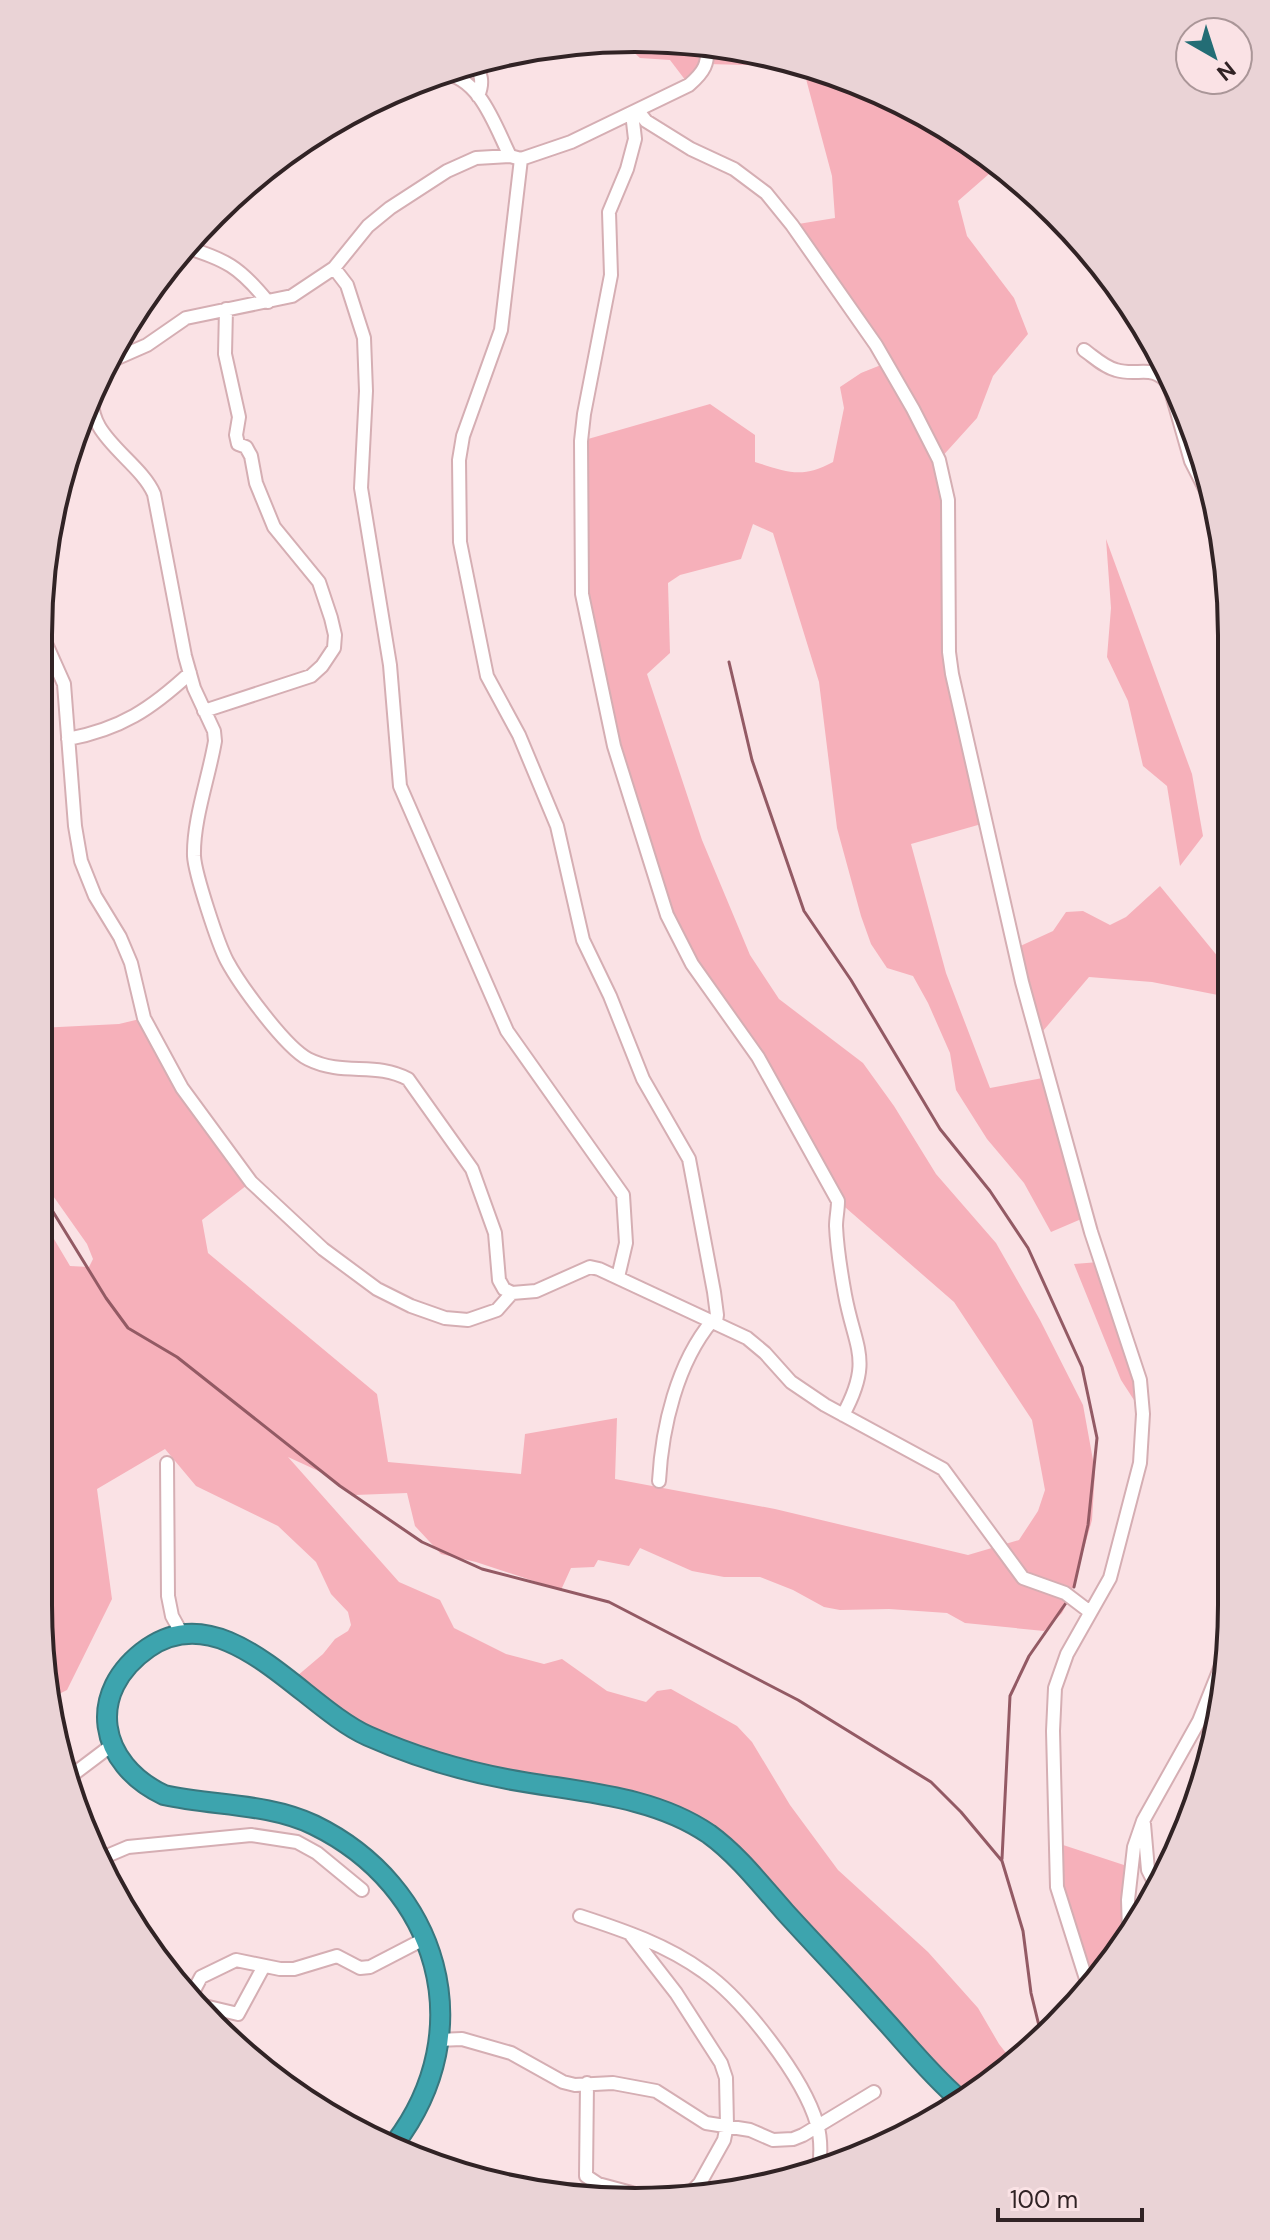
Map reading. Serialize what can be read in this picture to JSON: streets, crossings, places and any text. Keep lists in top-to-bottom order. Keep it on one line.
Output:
{"scale_bar":"100 m","north":"bottom right"}
